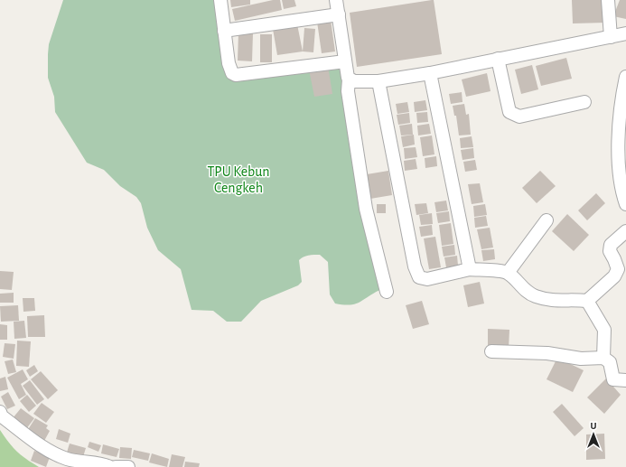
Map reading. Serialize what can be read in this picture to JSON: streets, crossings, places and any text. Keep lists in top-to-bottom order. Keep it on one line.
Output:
{"parks":["TPU Kebun Cengkeh"],"north":"top"}
